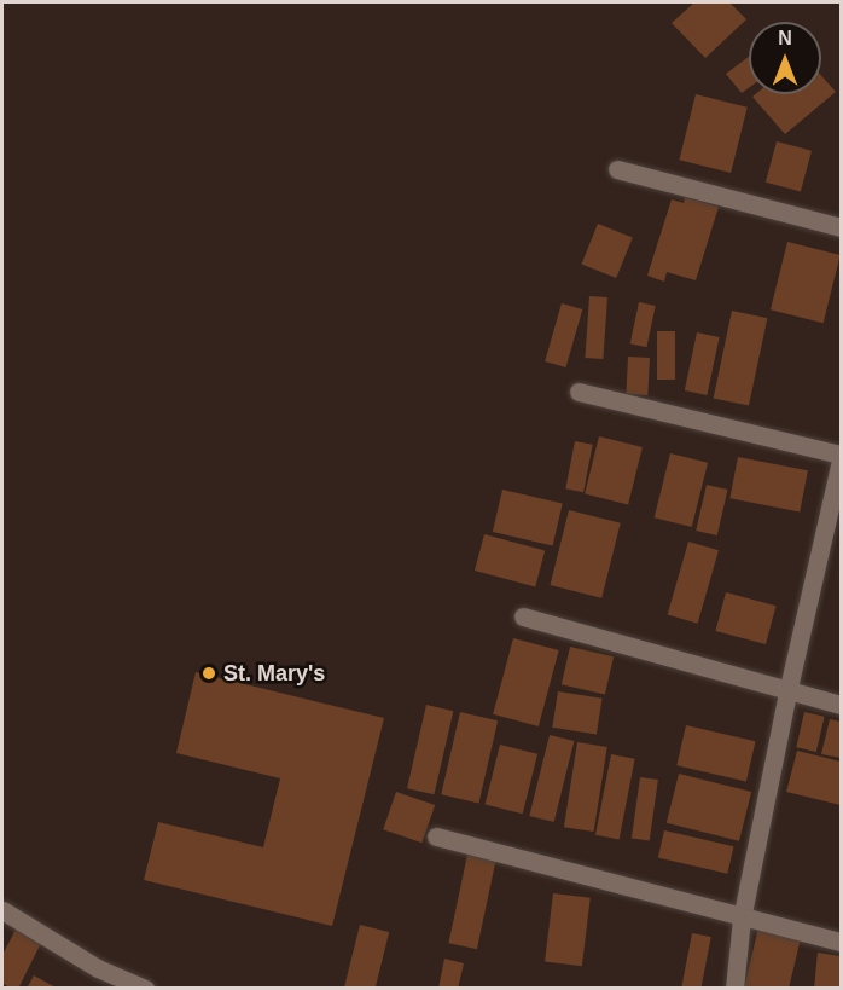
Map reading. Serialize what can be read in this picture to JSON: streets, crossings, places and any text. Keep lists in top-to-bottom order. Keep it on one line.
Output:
{"places":["St. Mary's"],"north":"top"}
